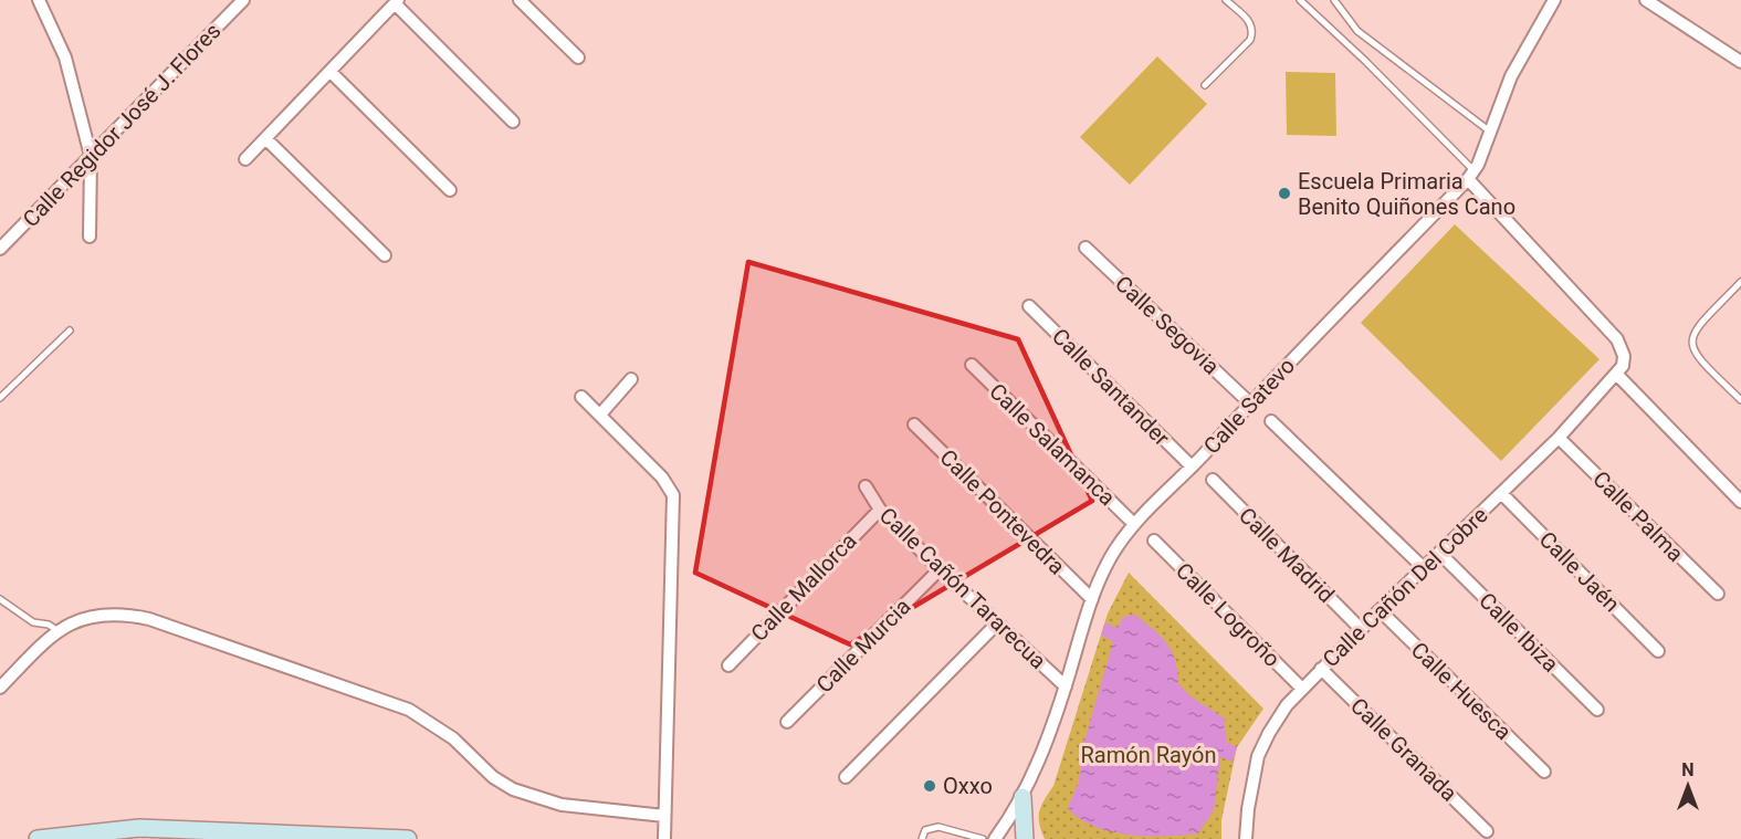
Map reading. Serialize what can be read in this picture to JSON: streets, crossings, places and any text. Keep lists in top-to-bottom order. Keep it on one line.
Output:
{"streets":{"street":["Calle Regidor José J. Flores","Calle Segovia","Calle Santander","Calle Satevo","Calle Salamanca","Calle Pontevedra","Calle Palma","Calle Madrid","Calle Jaén","Calle Mallorca","Calle Cañón Del Cobre","Calle Cañón Tararecua","Calle Logroño","Calle Ibiza","Calle Murcia","Calle Huesca","Calle Granada"]},"crossings":[["Calle Segovia","Calle Satevo"],["Calle Santander","Calle Satevo"],["Calle Satevo","Calle Salamanca"],["Calle Satevo","Calle Pontevedra"],["Calle Satevo","Calle Cañón Tararecua"],["Calle Palma","Calle Cañón Del Cobre"],["Calle Madrid","Calle Cañón Del Cobre"],["Calle Jaén","Calle Cañón Del Cobre"],["Calle Mallorca","Calle Cañón Tararecua"],["Calle Cañón Del Cobre","Calle Logroño"],["Calle Cañón Del Cobre","Calle Ibiza"],["Calle Cañón Del Cobre","Calle Huesca"],["Calle Cañón Del Cobre","Calle Granada"],["Calle Cañón Tararecua","Calle Murcia"]],"parks":["Ramón Rayón"],"places":["Escuela Primaria Benito Quiñones Cano","Oxxo"],"north":"top"}
